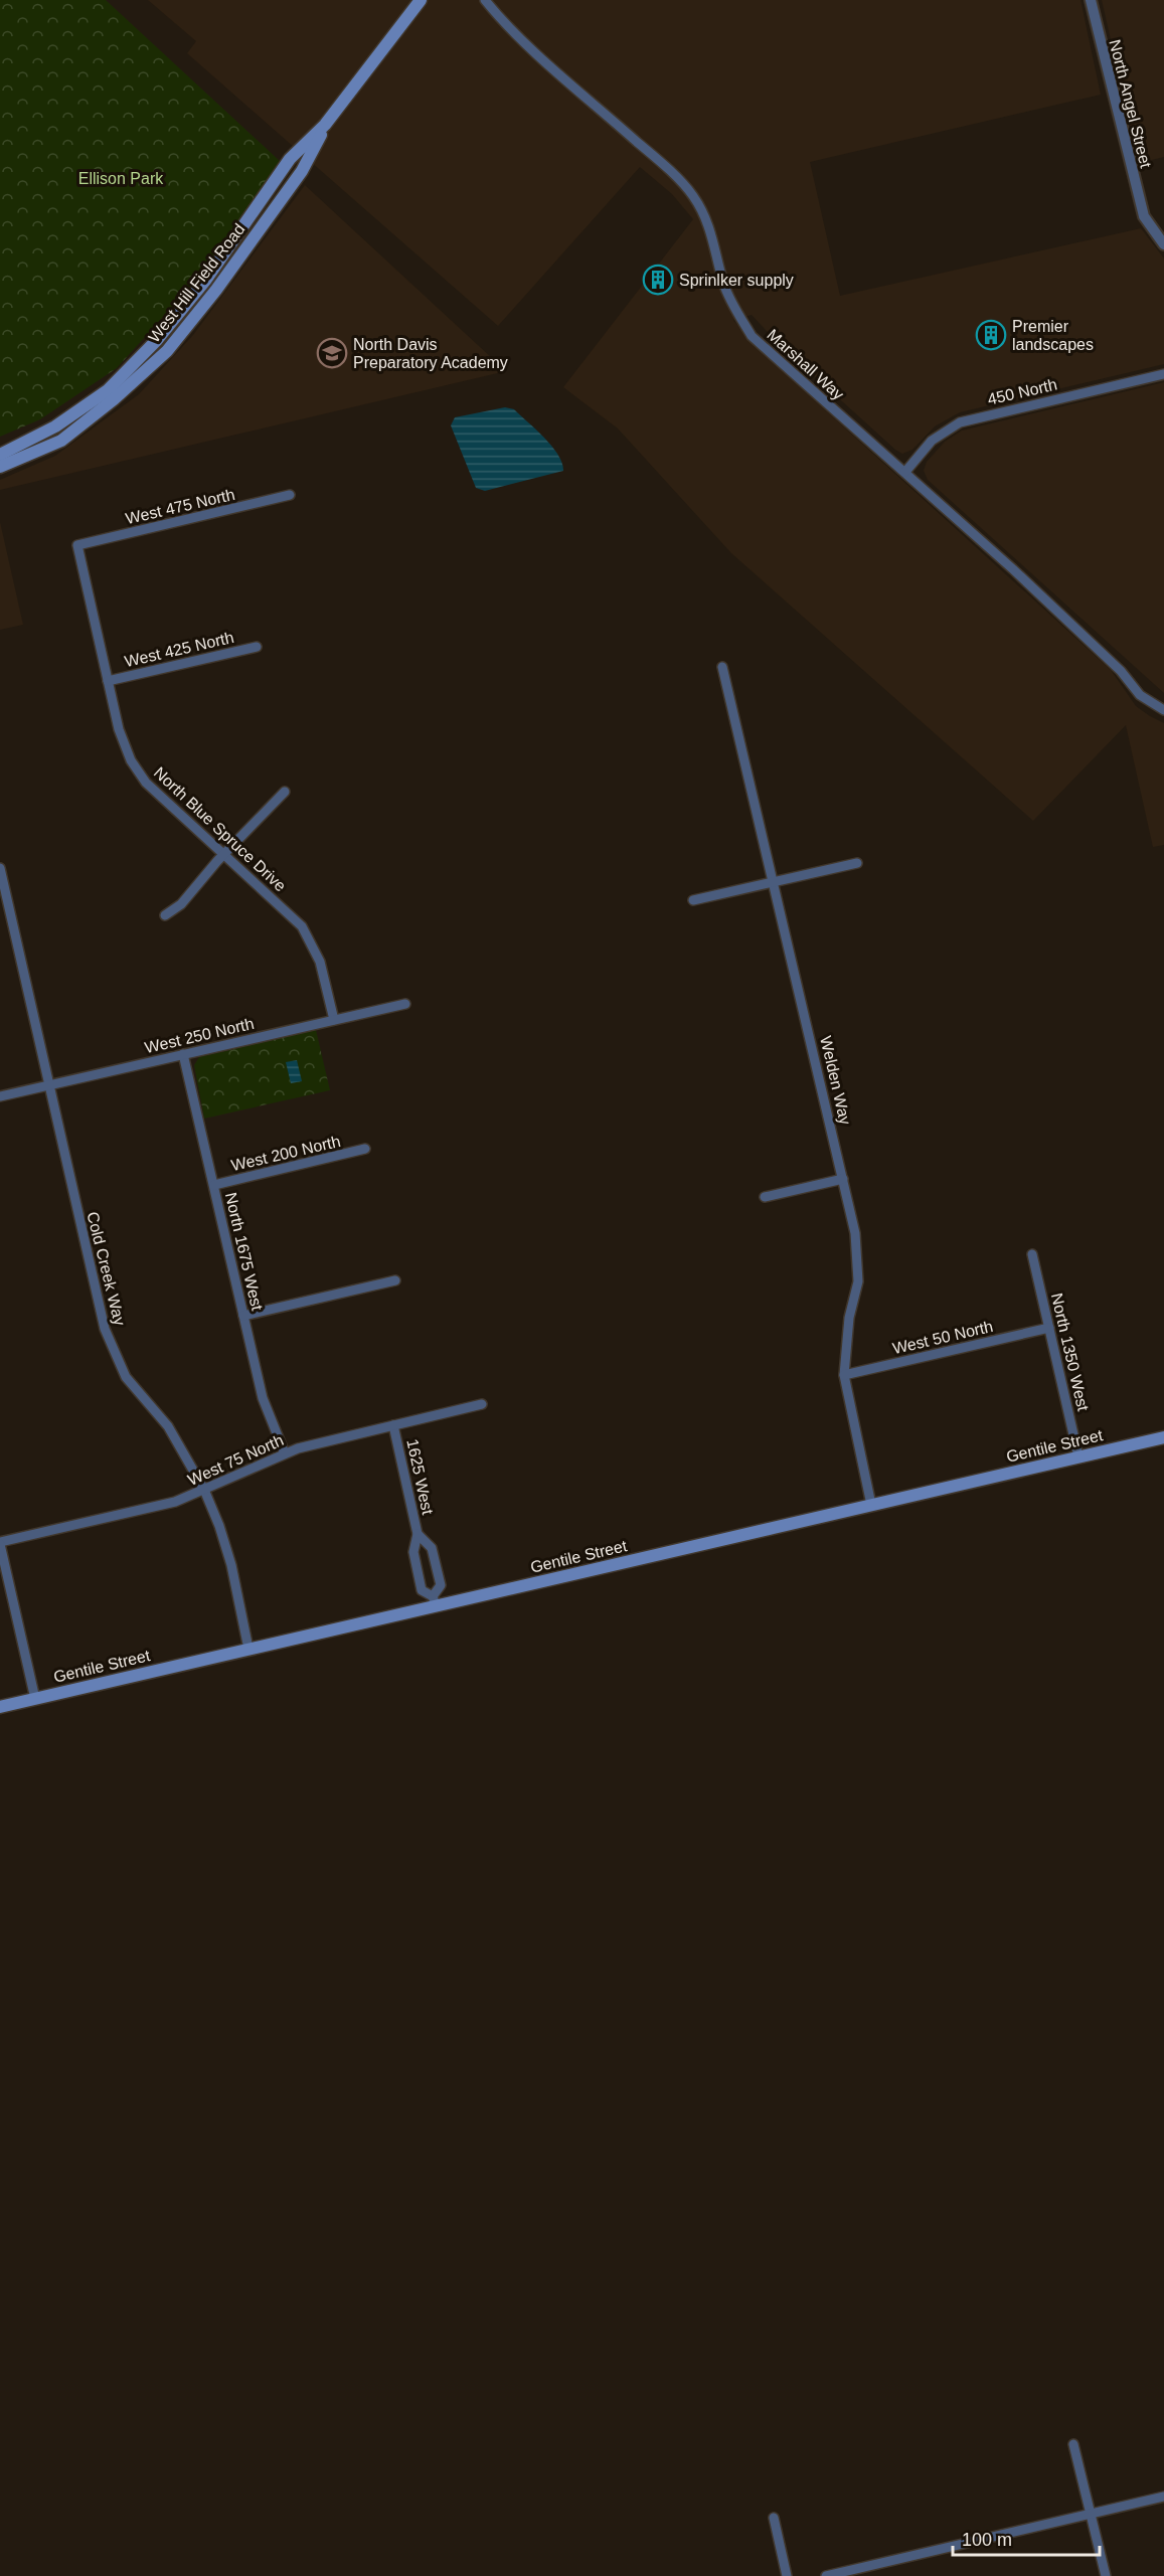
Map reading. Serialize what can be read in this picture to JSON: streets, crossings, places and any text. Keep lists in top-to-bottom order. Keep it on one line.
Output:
{"streets":{"main road":["West Hill Field Road","Gentile Street"],"street":["North Angel Street","Marshall Way","450 North","West 475 North","West 425 North","North Blue Spruce Drive","West 250 North","Welden Way","West 200 North","North 1675 West","Cold Creek Way","West 50 North","North 1350 West","West 75 North","1625 West"]},"crossings":[["Marshall Way","450 North"],["West 475 North","North Blue Spruce Drive"],["West 425 North","North Blue Spruce Drive"],["North Blue Spruce Drive","West 250 North"],["West 250 North","North 1675 West"],["West 250 North","Cold Creek Way"],["Welden Way","West 50 North"],["Welden Way","Gentile Street"],["West 200 North","North 1675 West"],["North 1675 West","West 75 North"],["Cold Creek Way","Gentile Street"],["Cold Creek Way","West 75 North"],["West 50 North","North 1350 West"],["North 1350 West","Gentile Street"],["Gentile Street","1625 West"],["West 75 North","1625 West"]],"parks":["Ellison Park"],"places":{"building":["Sprinlker supply","Premier landscapes"],"school or university":["North Davis Preparatory Academy"]},"scale_bar":"100 m"}
